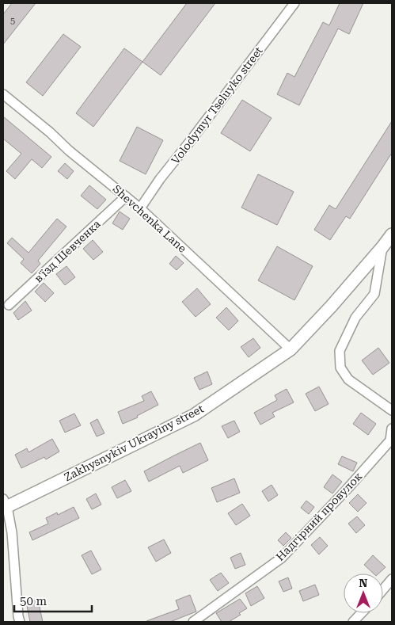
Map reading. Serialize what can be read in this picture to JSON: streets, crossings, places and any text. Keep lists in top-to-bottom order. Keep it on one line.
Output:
{"streets":{"street":["Volodymyr Tseluyko street","Shevchenka Lane","в'їзд Шевченка","Zakhysnykiv Ukrayiny street","Надгірний провулок"]},"crossings":[["Volodymyr Tseluyko street","Shevchenka Lane"],["Shevchenka Lane","в'їзд Шевченка"],["Shevchenka Lane","Zakhysnykiv Ukrayiny street"]],"house_numbers":["5"],"scale_bar":"50 m","north":"top"}
